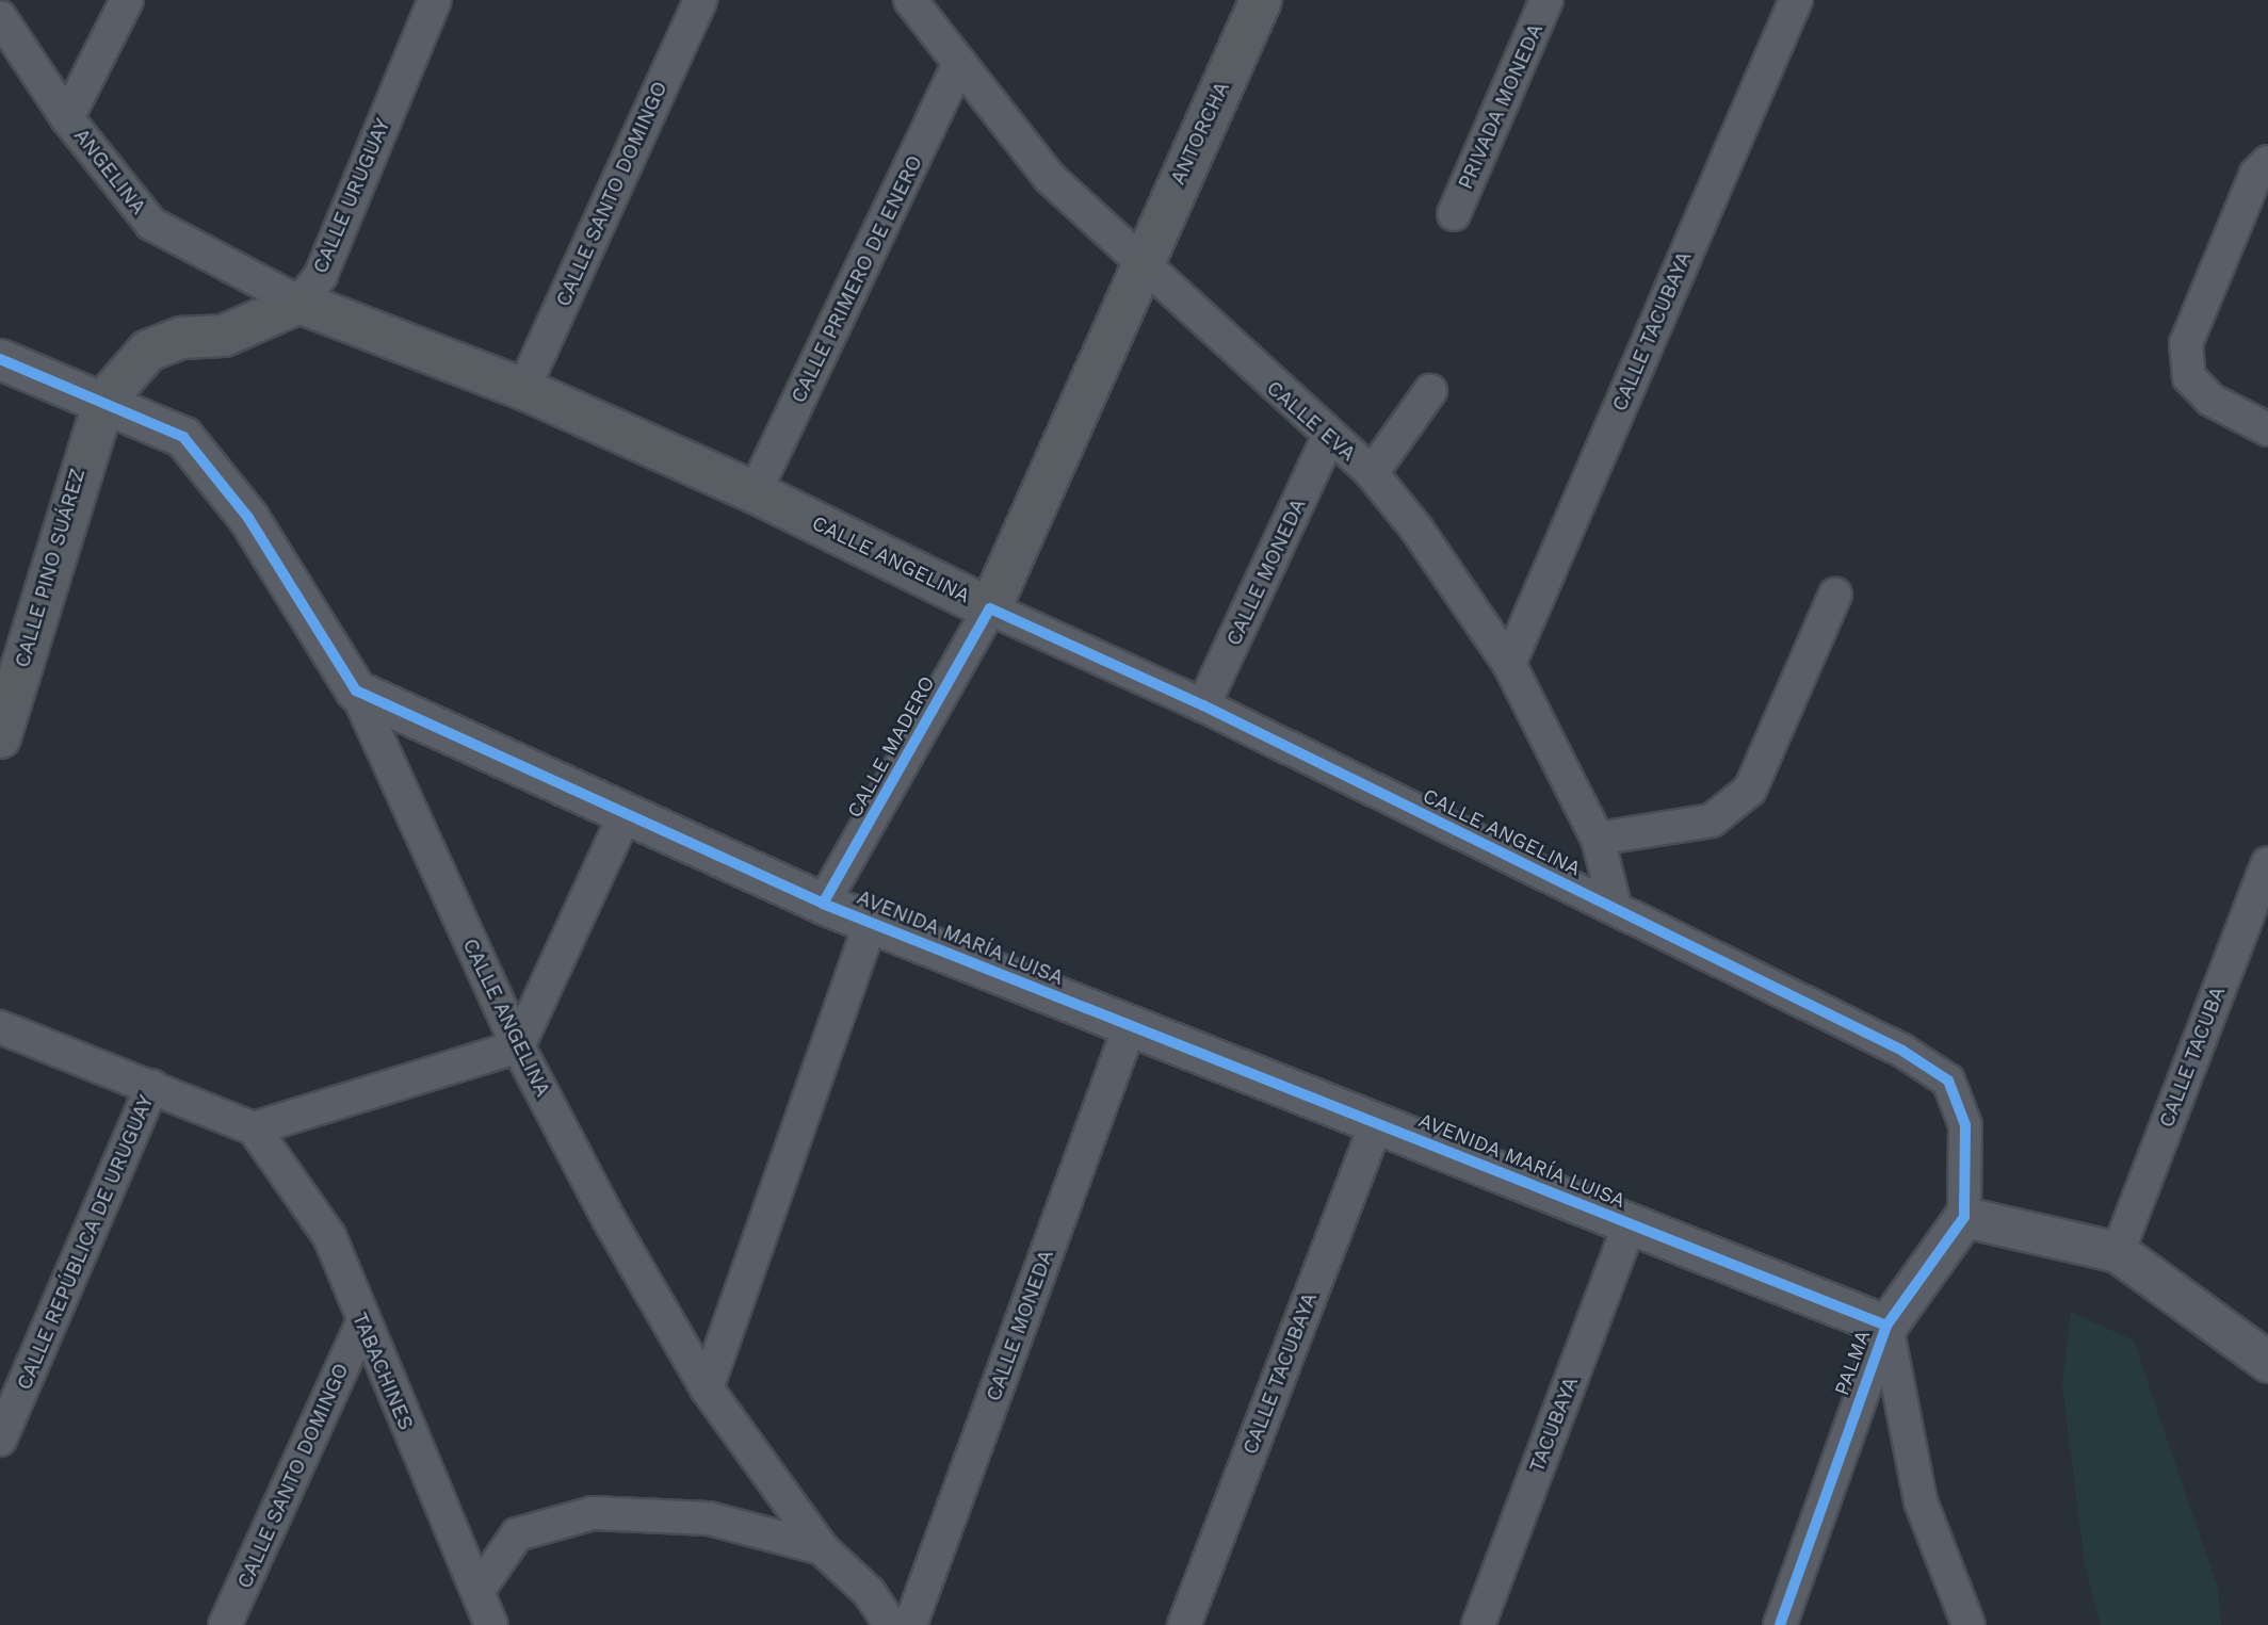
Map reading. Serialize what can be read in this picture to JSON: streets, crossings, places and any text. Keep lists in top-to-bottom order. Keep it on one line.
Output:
{"streets":{"main road":["ANTORCHA","CALLE URUGUAY","CALLE ANGELINA","CALLE PINO SUÁREZ","CALLE MADERO"],"street":["PRIVADA MONEDA","ANGELINA","CALLE SANTO DOMINGO","CALLE PRIMERO DE ENERO","CALLE TACUBAYA","CALLE EVA","CALLE MONEDA","AVENIDA MARÍA LUISA","CALLE TACUBA","CALLE REPÚBLICA DE URUGUAY","PALMA","TABACHINES","TACUBAYA"]},"crossings":[["ANTORCHA","CALLE EVA"],["ANTORCHA","CALLE MADERO"],["ANGELINA","CALLE URUGUAY"],["ANGELINA","CALLE ANGELINA"],["CALLE SANTO DOMINGO","CALLE ANGELINA"],["CALLE SANTO DOMINGO","TABACHINES"],["CALLE URUGUAY","CALLE ANGELINA"],["CALLE URUGUAY","CALLE PINO SUÁREZ"],["CALLE PRIMERO DE ENERO","CALLE EVA"],["CALLE PRIMERO DE ENERO","CALLE ANGELINA"],["CALLE TACUBAYA","CALLE EVA"],["CALLE TACUBAYA","AVENIDA MARÍA LUISA"],["CALLE EVA","CALLE ANGELINA"],["CALLE EVA","CALLE MONEDA"],["CALLE EVA","CALLE MADERO"],["CALLE ANGELINA","CALLE MONEDA"],["CALLE ANGELINA","CALLE MADERO"],["CALLE ANGELINA","AVENIDA MARÍA LUISA"],["CALLE ANGELINA","PALMA"],["CALLE MONEDA","AVENIDA MARÍA LUISA"],["CALLE MADERO","AVENIDA MARÍA LUISA"],["AVENIDA MARÍA LUISA","PALMA"],["AVENIDA MARÍA LUISA","TACUBAYA"]]}
